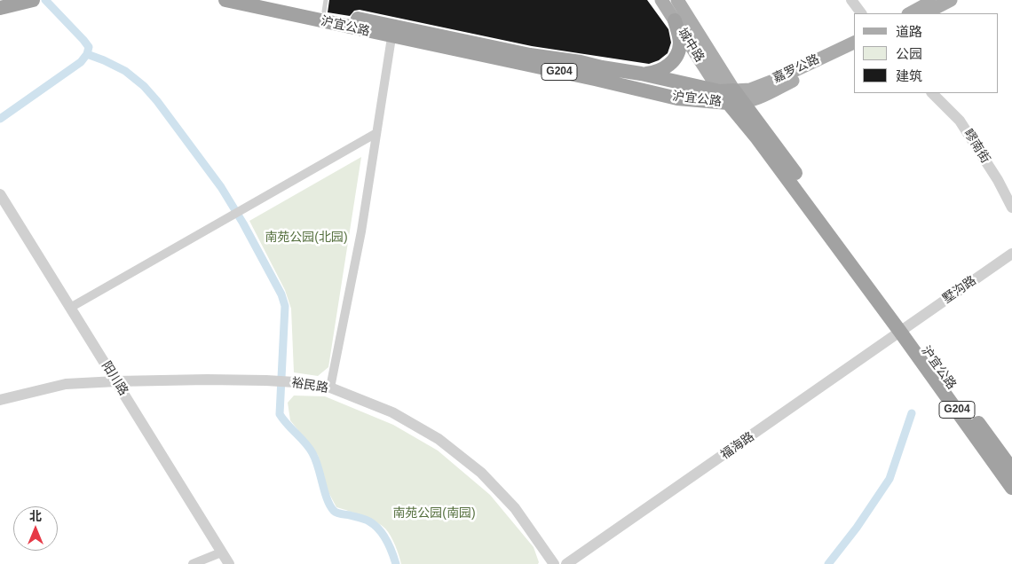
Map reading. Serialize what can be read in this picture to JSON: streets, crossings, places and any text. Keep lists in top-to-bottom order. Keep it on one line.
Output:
{"streets":{"highway":["沪宜公路","G204"],"main road":["城中路","嘉罗公路"],"street":["疁南街","墅沟路","阳川路","裕民路","福海路"]},"crossings":[["沪宜公路","城中路"],["沪宜公路","嘉罗公路"],["沪宜公路","墅沟路"],["沪宜公路","福海路"],["城中路","嘉罗公路"],["墅沟路","福海路"],["阳川路","裕民路"]],"parks":["南苑公园(北园)","南苑公园(南园)"],"legend":["道路","公园","建筑"],"north":"top"}
